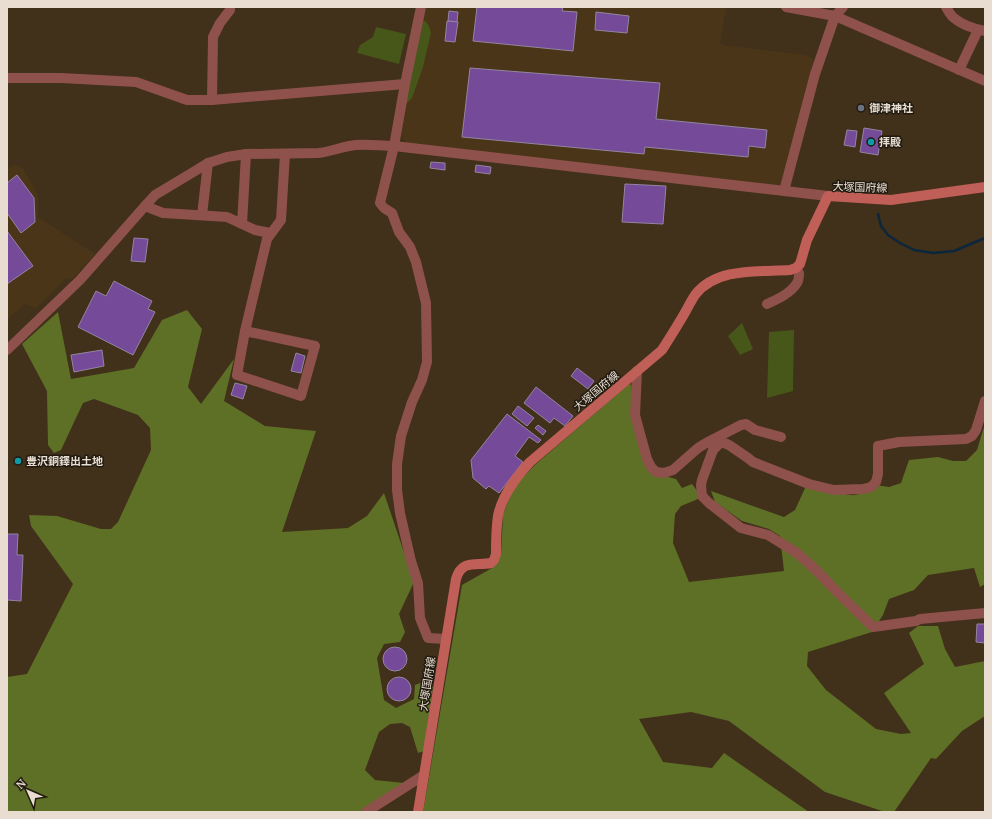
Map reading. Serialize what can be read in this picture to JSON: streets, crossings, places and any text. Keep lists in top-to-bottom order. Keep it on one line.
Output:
{"streets":{"main road":["大塚国府線"]},"places":["御津神社","拝殿","豊沢銅鐸出土地"],"north":"top left"}
